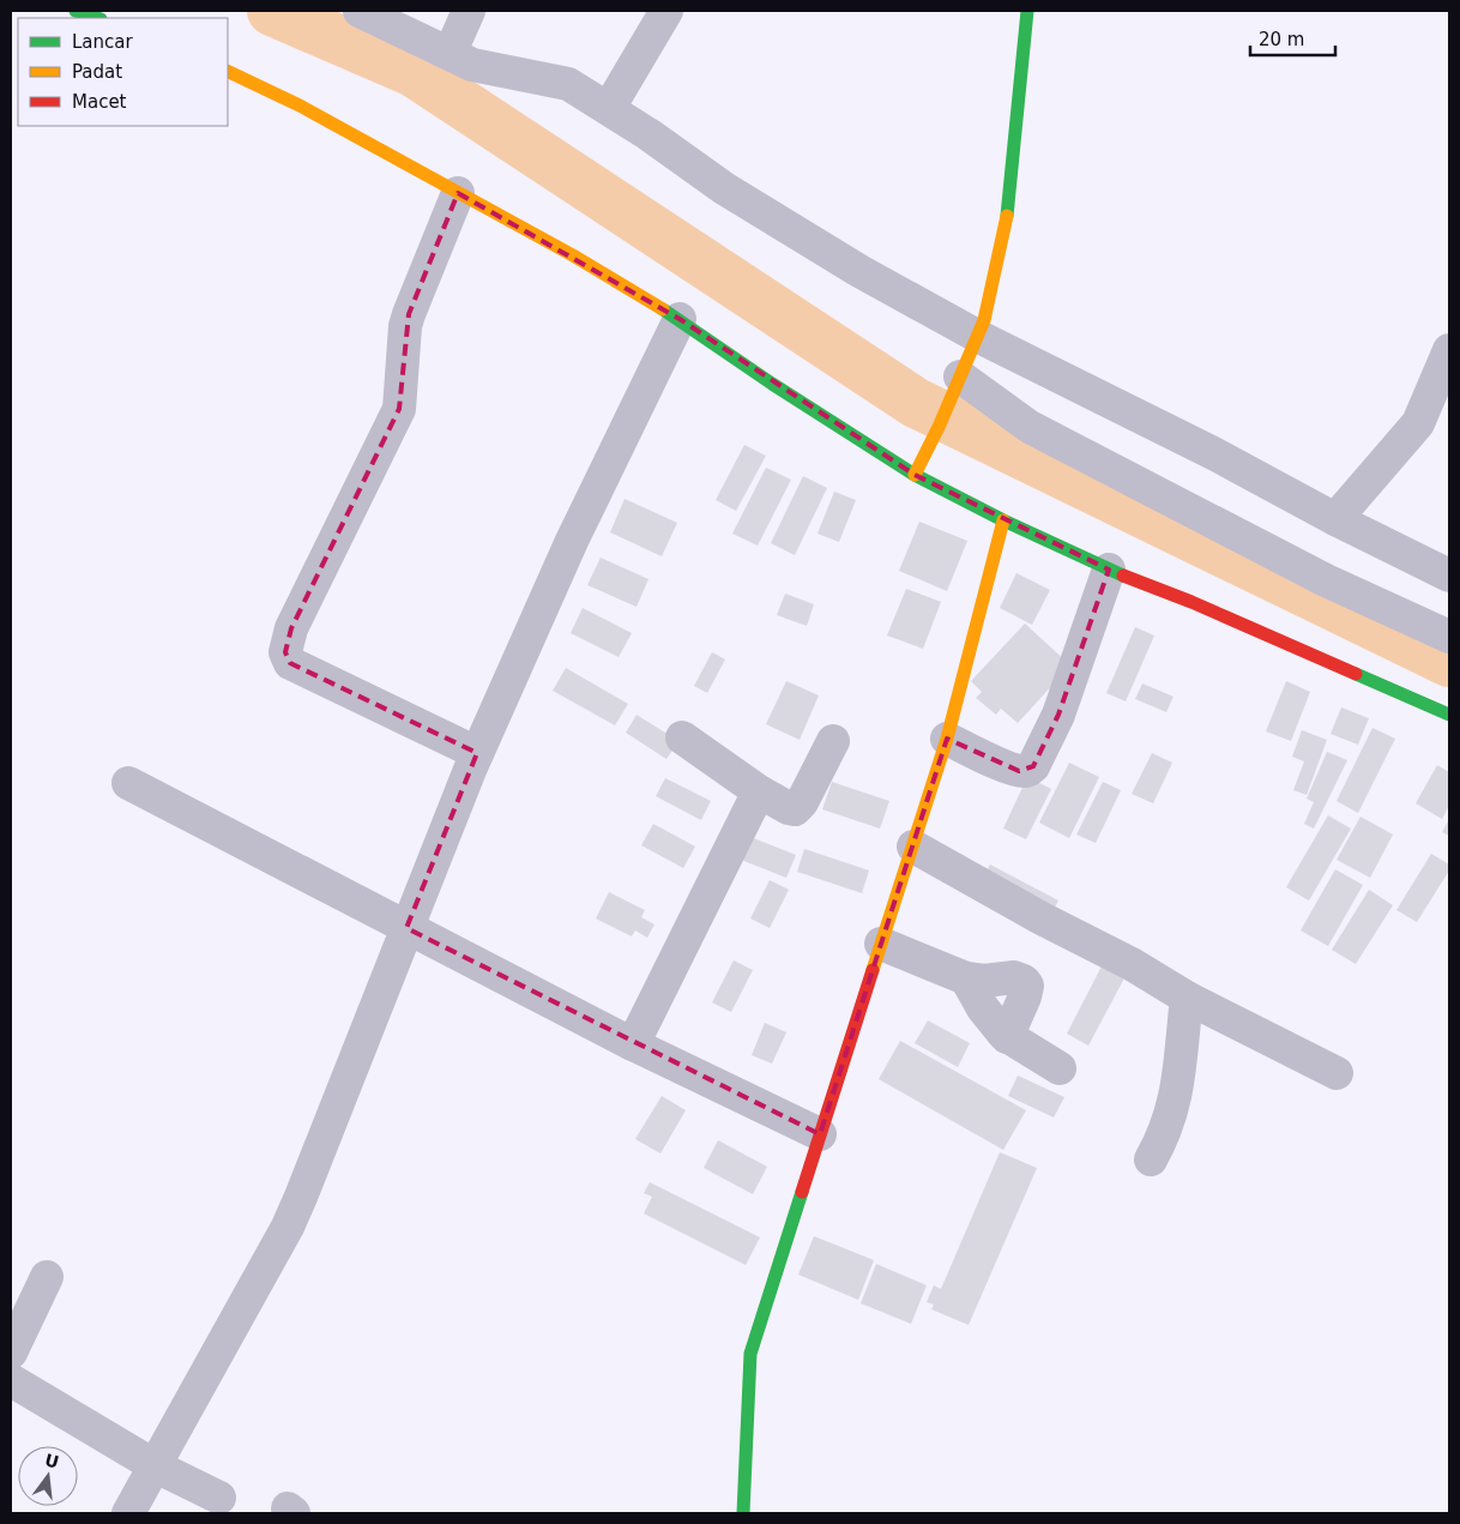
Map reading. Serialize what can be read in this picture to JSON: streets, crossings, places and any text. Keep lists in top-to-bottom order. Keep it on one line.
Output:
{"legend":["Lancar","Padat","Macet"],"scale_bar":"20 m","north":"top"}
